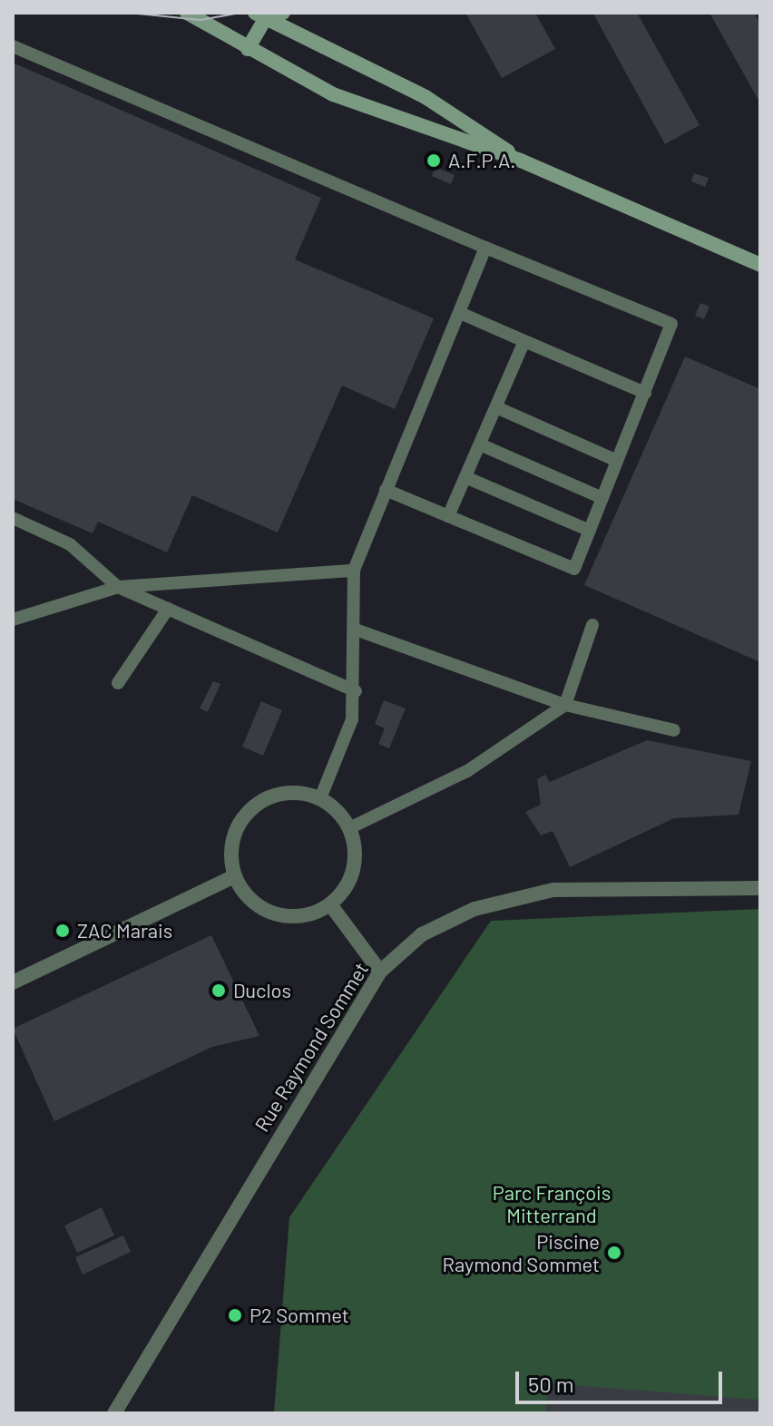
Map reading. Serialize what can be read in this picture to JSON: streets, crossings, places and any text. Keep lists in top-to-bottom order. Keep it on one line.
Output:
{"streets":{"street":["Rue Raymond Sommet"]},"parks":["Parc François Mitterrand"],"places":["A.F.P.A.","ZAC Marais","Duclos","Piscine Raymond Sommet","P2 Sommet"],"scale_bar":"50 m"}
